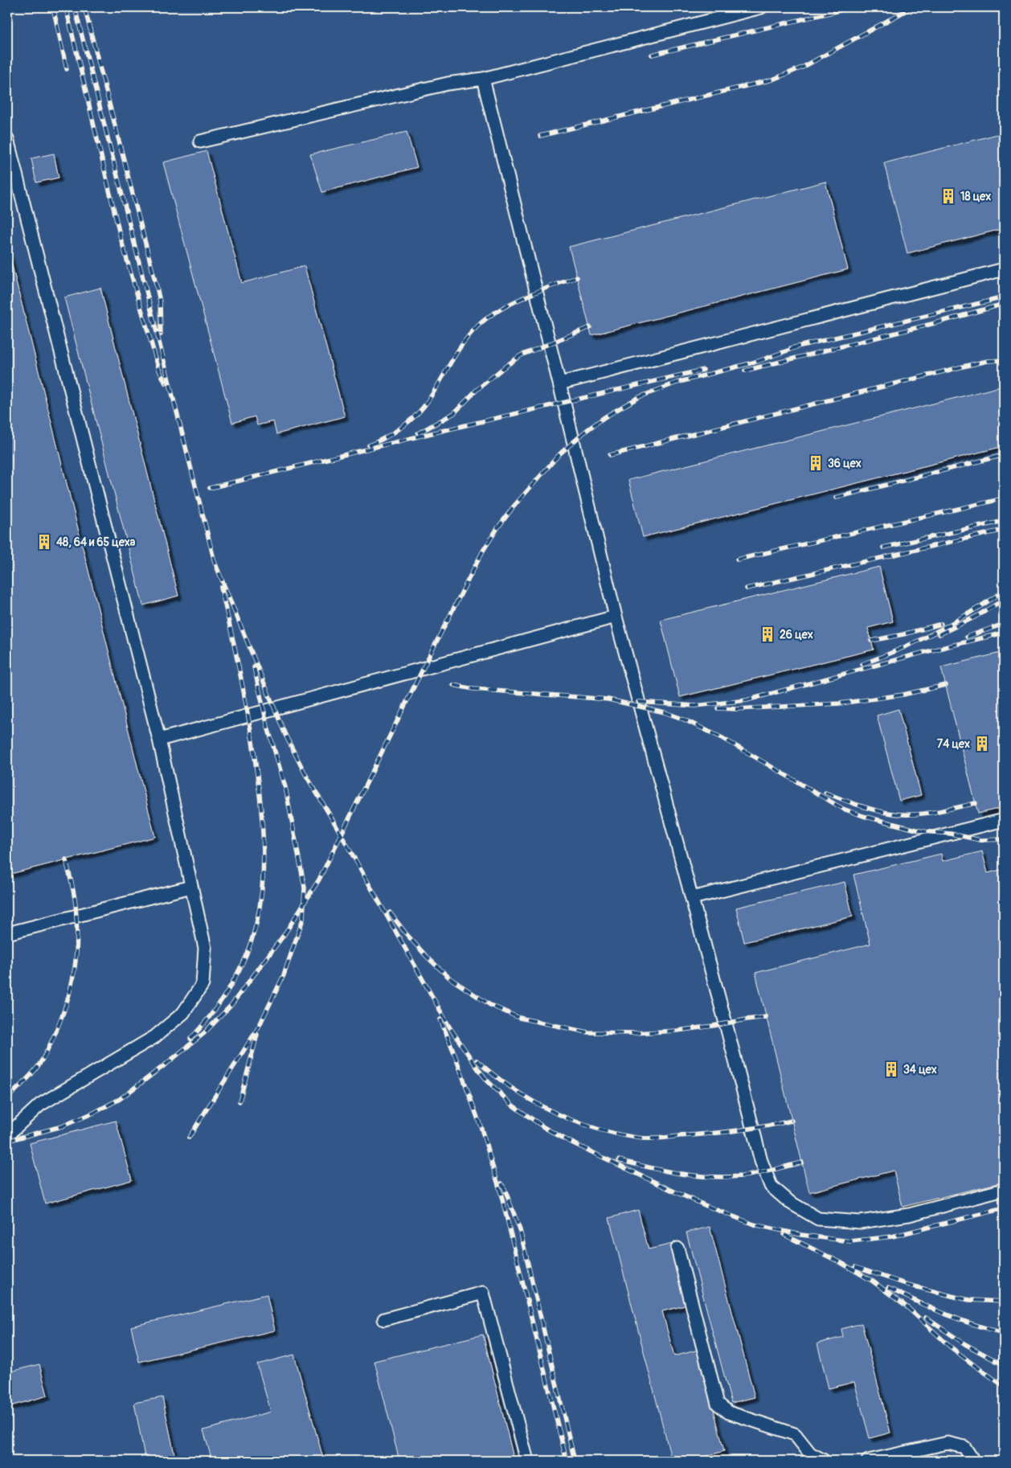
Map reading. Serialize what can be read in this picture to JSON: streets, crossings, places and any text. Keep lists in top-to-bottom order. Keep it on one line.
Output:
{"places":{"building":["18 цех","36 цех","48, 64 и 65 цеха","26 цех","74 цех","34 цех"]}}
